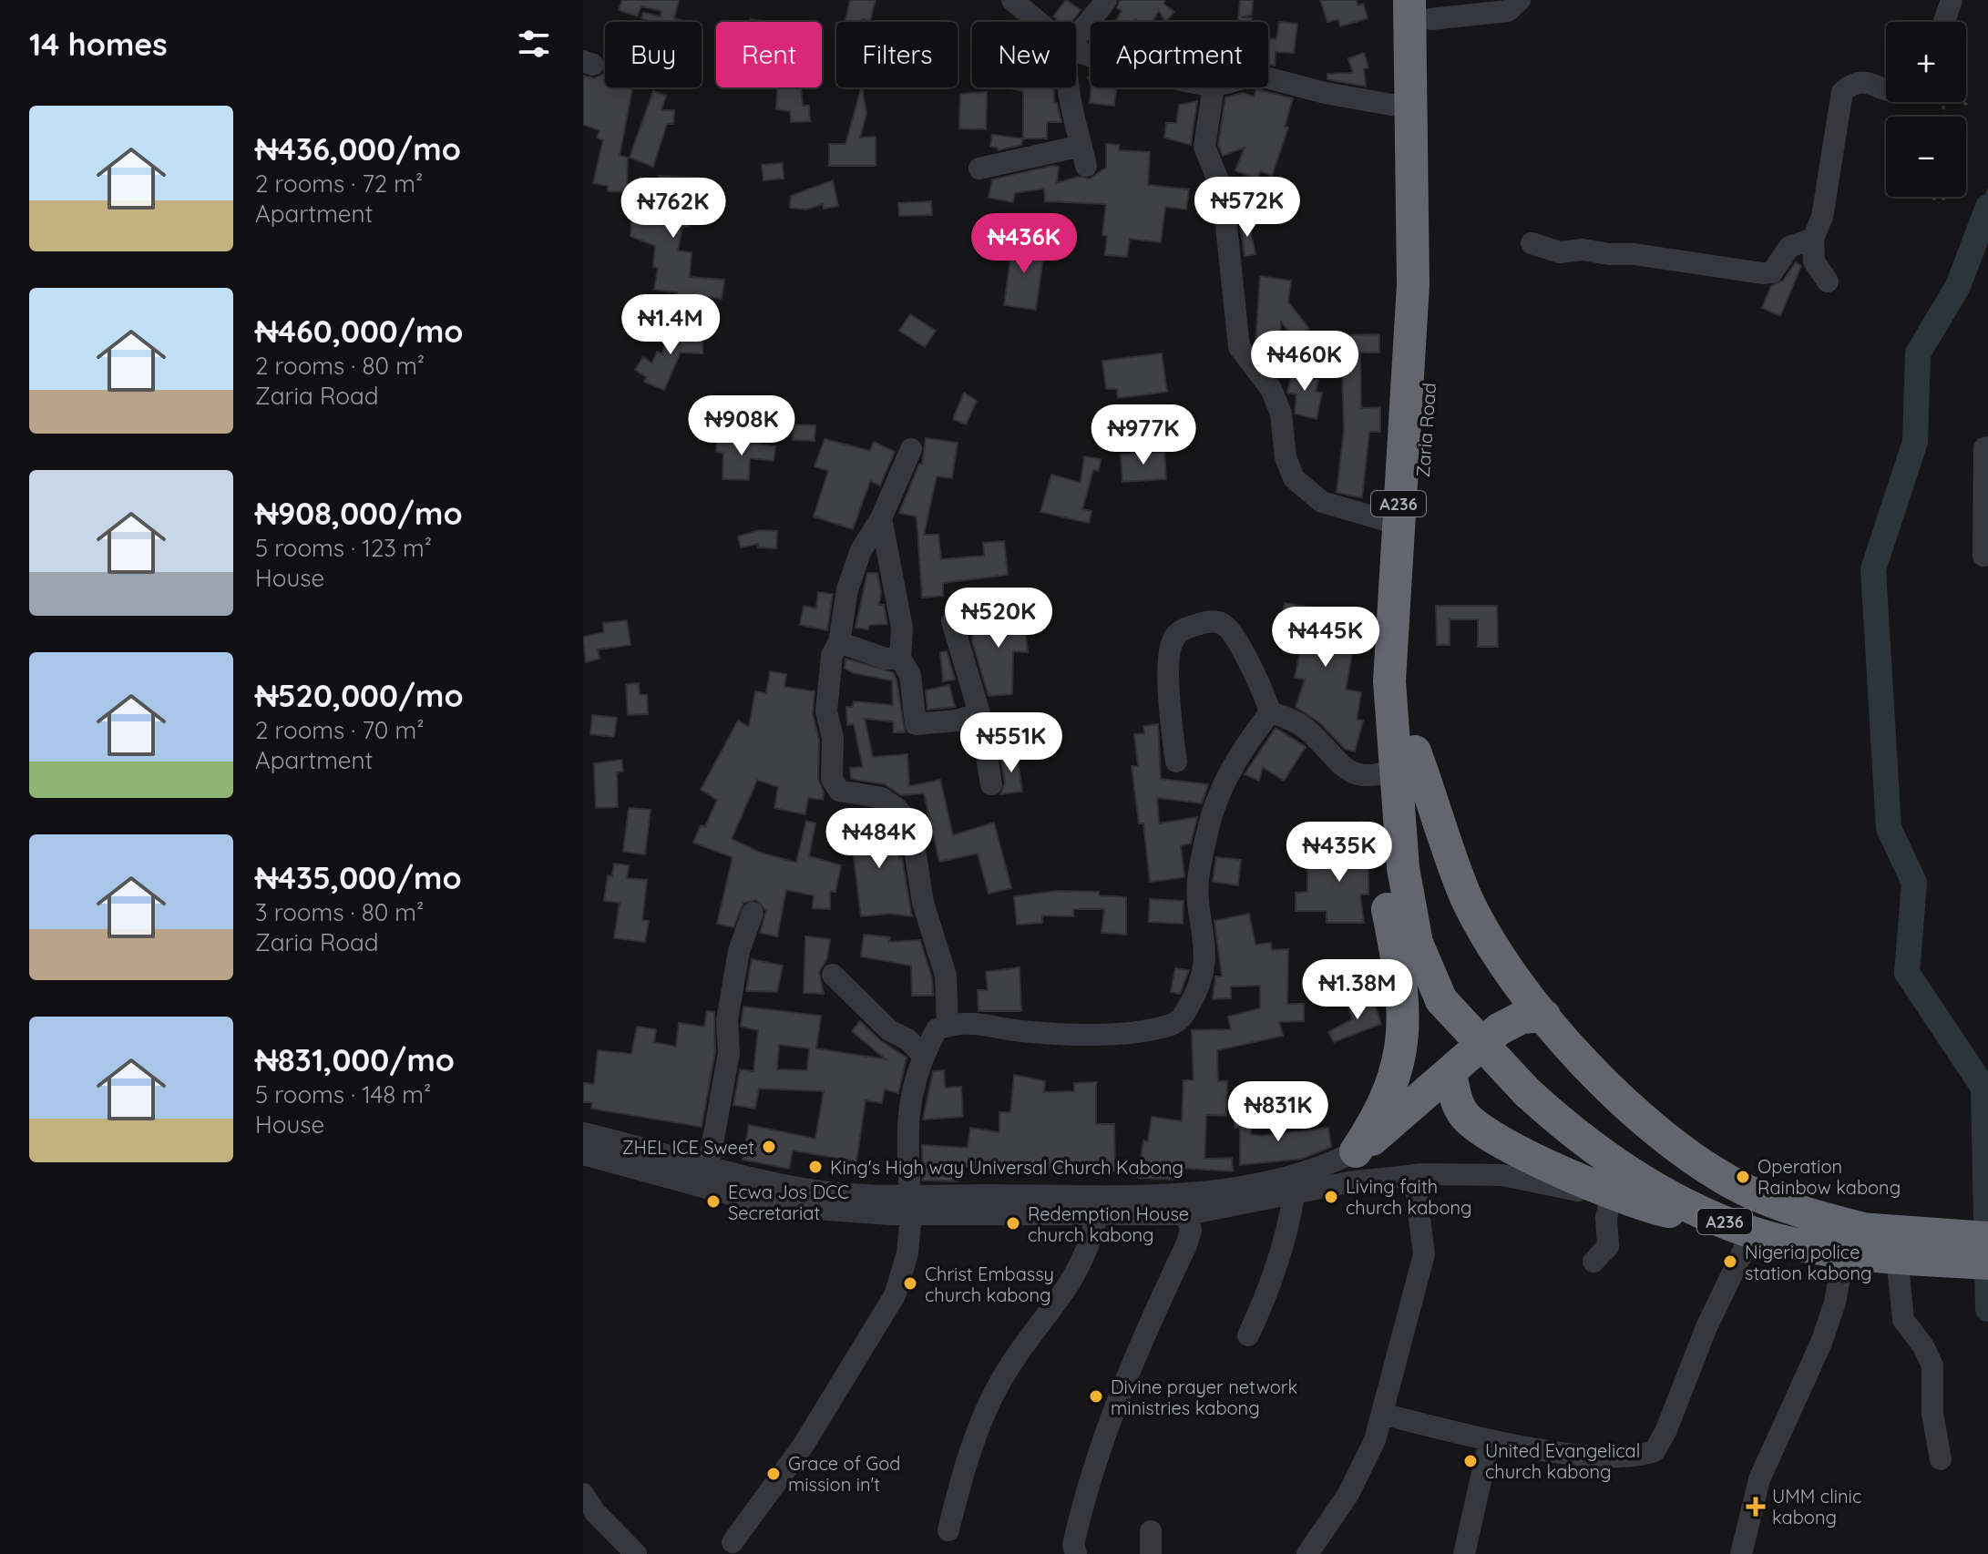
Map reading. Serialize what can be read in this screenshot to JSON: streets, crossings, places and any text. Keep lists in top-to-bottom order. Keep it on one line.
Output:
{"streets":{"highway":["Zaria Road","A236"]},"crossings":[["Zaria Road","A236"]],"places":{"other":["ZHEL ICE Sweet","King's High way Universal Church Kabong","Operation Rainbow kabong","Living faith church kabong","Ecwa Jos DCC Secretariat","Redemption House church kabong","Nigeria police station kabong","Christ Embassy church kabong","Divine prayer network ministries kabong","United Evangelical church kabong","Grace of God mission in't"],"health":["UMM clinic kabong"]},"page":{"heading":"14 homes","map_buttons":["+","−"],"chip":["Buy","Rent","Filters","New","Apartment"],"list":[{"name":"₦436,000/mo","note":"2 rooms · 72 m² · Apartment"},{"name":"₦460,000/mo","note":"2 rooms · 80 m² · Zaria Road"},{"name":"₦908,000/mo","note":"5 rooms · 123 m² · House"},{"name":"₦520,000/mo","note":"2 rooms · 70 m² · Apartment"},{"name":"₦435,000/mo","note":"3 rooms · 80 m² · Zaria Road"},{"name":"₦831,000/mo","note":"5 rooms · 148 m² · House"}],"price":["₦572K","₦762K","₦436K","₦1.4M","₦460K","₦908K","₦977K","₦520K","₦445K","₦551K","₦484K","₦435K","₦1.38M","₦831K"]}}
